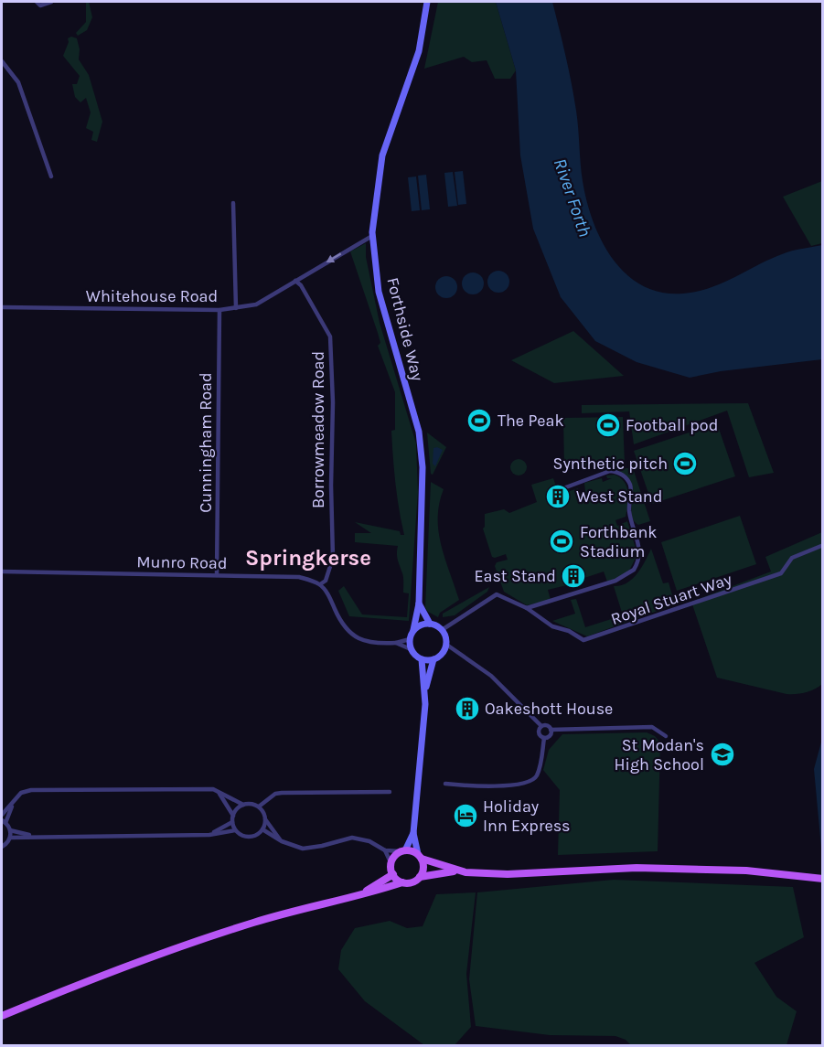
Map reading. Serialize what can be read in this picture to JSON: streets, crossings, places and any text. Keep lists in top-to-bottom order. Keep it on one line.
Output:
{"streets":{"street":["Whitehouse Road","Forthside Way","Borrowmeadow Road","Cunningham Road","Munro Road","Royal Stuart Way"]},"crossings":[["Whitehouse Road","Forthside Way"],["Whitehouse Road","Borrowmeadow Road"],["Whitehouse Road","Cunningham Road"],["Forthside Way","Royal Stuart Way"],["Borrowmeadow Road","Munro Road"],["Cunningham Road","Munro Road"]],"districts":["Springkerse"],"water":["River Forth"],"places":{"sports":["The Peak","Football pod","Synthetic pitch","Forthbank Stadium"],"building":["West Stand","East Stand","Oakeshott House"],"school or university":["St Modan's High School"],"hotel":["Holiday Inn Express"]}}
